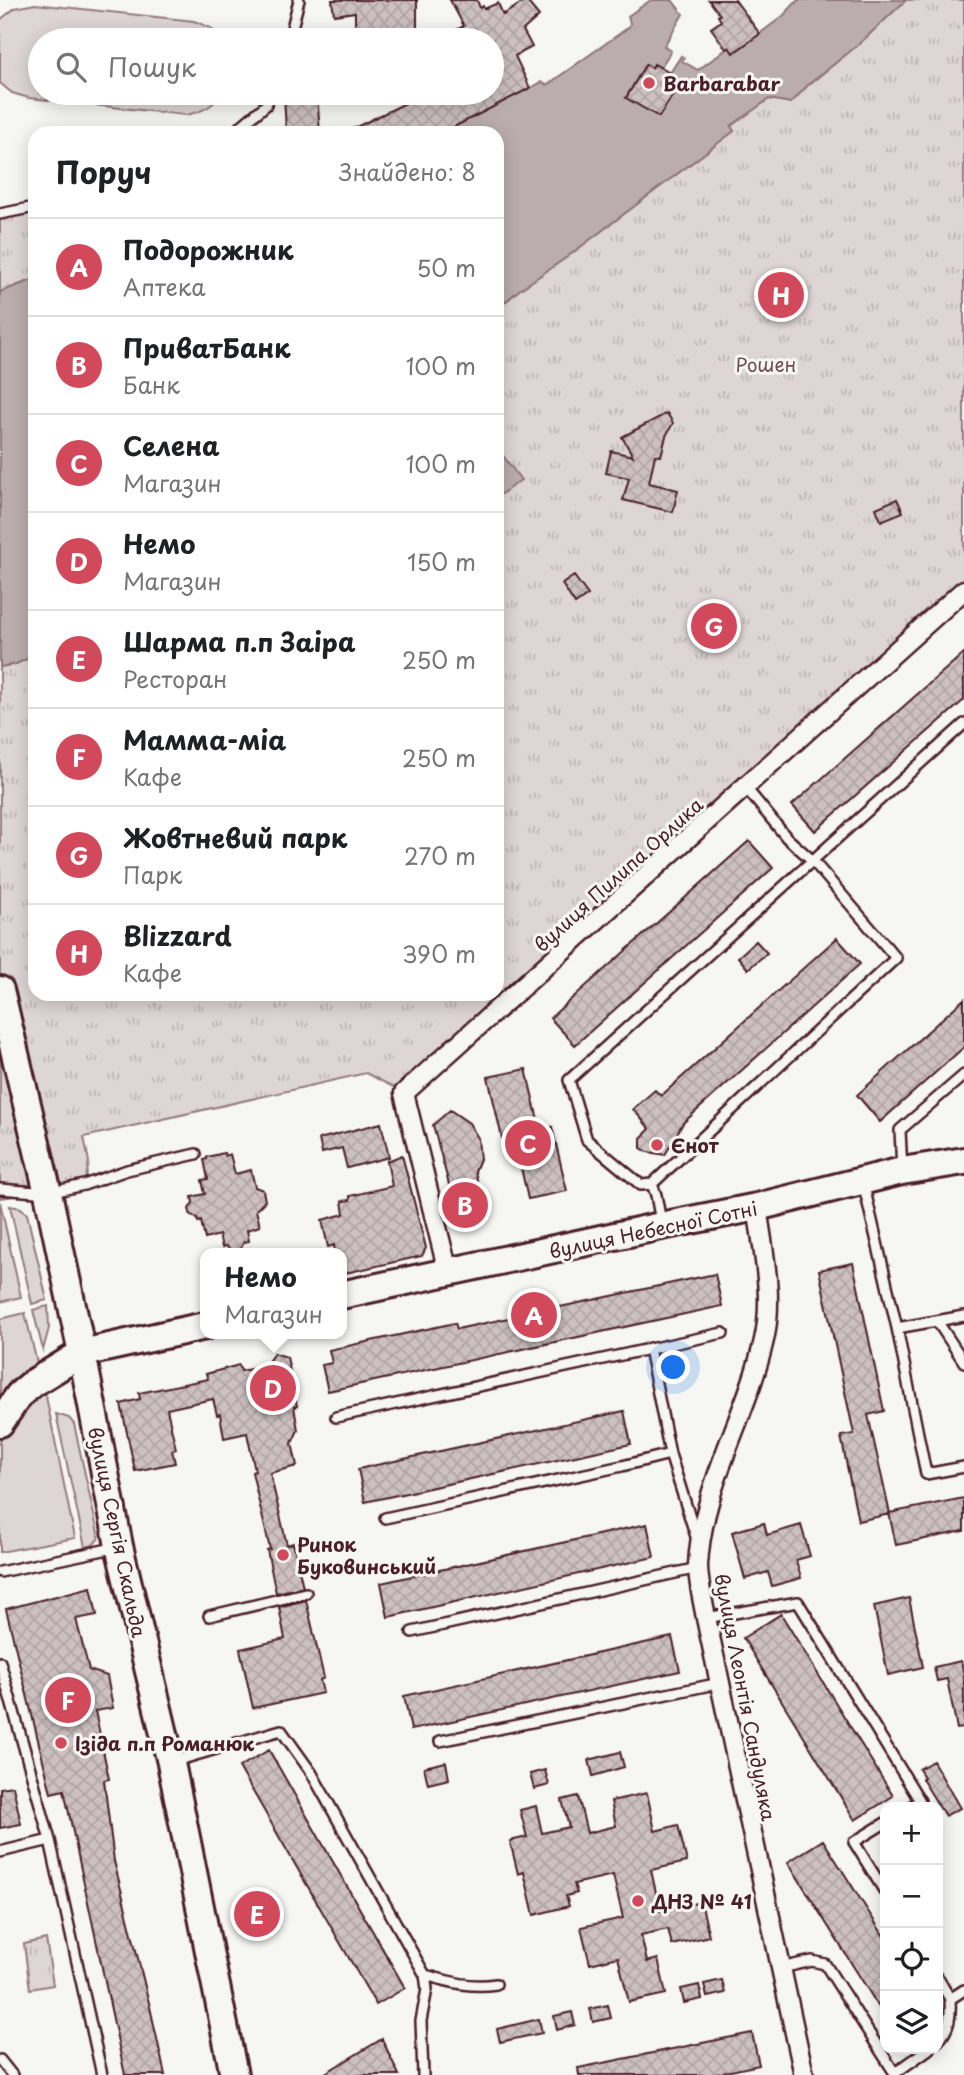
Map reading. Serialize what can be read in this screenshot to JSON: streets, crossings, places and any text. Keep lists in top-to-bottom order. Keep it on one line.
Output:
{"streets":{"main road":["вулиця Небесної Сотні","вулиця Сергія Скальда"],"street":["вулиця Пилипа Орлика","вулиця Леонтія Сандуляка"]},"crossings":[["вулиця Пилипа Орлика","вулиця Небесної Сотні"],["вулиця Небесної Сотні","вулиця Леонтія Сандуляка"]],"parks":["Рошен"],"places":["Barbarabar","Єнот","Ринок Буковинський","Ізіда п.п Романюк","ДНЗ № 41"],"page":{"search":"Пошук","heading":["Поруч","Знайдено: 8"],"list":[{"mark":"A","name":"Подорожник","note":"Аптека","value":"50 m"},{"mark":"B","name":"ПриватБанк","note":"Банк","value":"100 m"},{"mark":"C","name":"Селена","note":"Магазин","value":"100 m"},{"mark":"D","name":"Немо","note":"Магазин","value":"150 m"},{"mark":"E","name":"Шарма п.п Заіра","note":"Ресторан","value":"250 m"},{"mark":"F","name":"Мамма-міа","note":"Кафе","value":"250 m"},{"mark":"G","name":"Жовтневий парк","note":"Парк","value":"270 m"},{"mark":"H","name":"Blizzard","note":"Кафе","value":"390 m"}],"pins":["H","G","C","B","A","D","F","E"],"popup":["Немо","Магазин"],"map_buttons":["+","−"]}}
